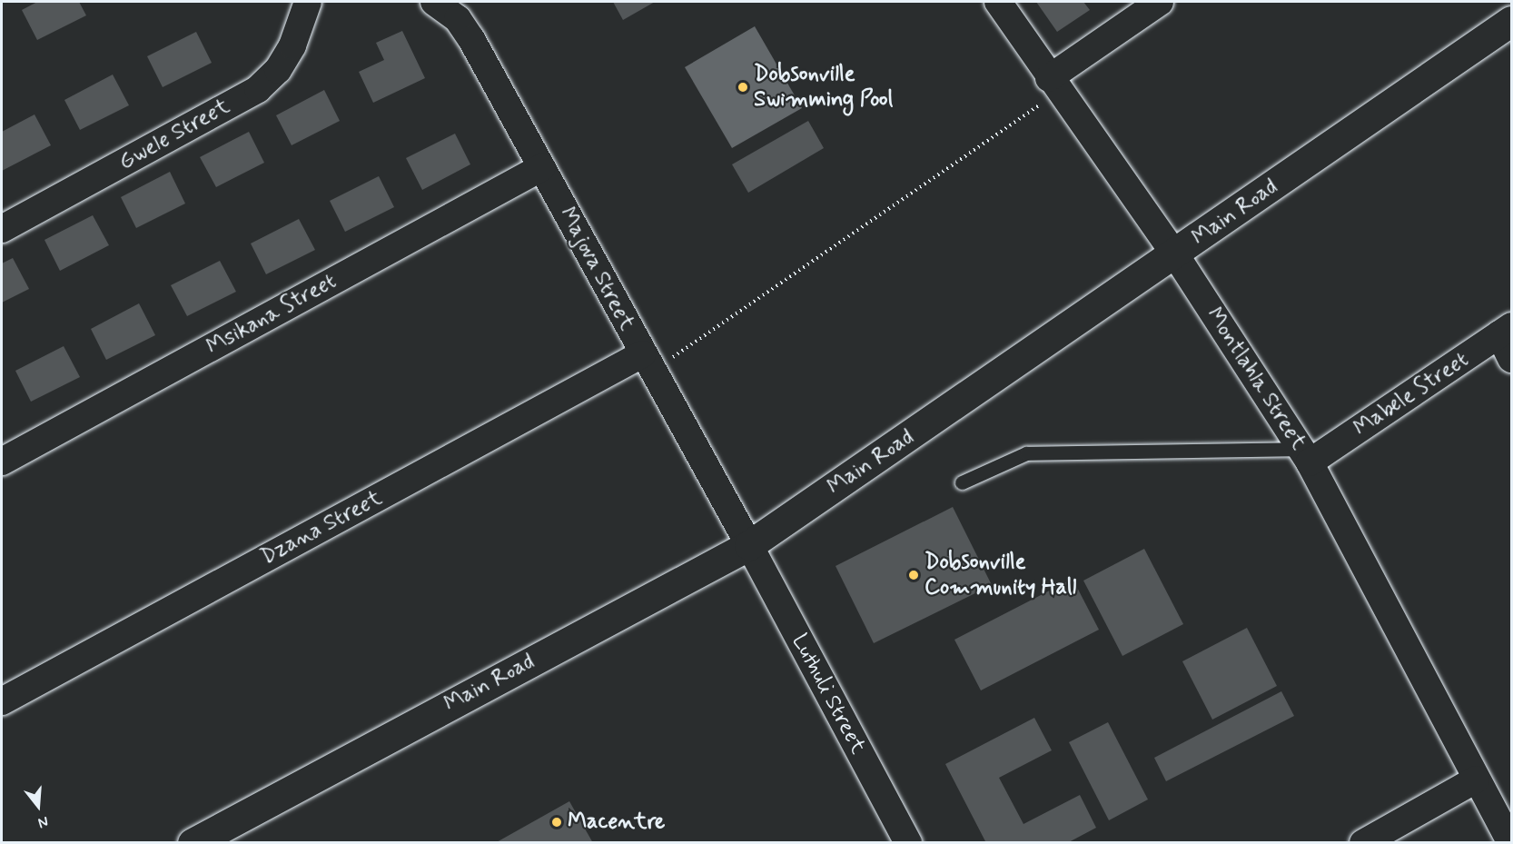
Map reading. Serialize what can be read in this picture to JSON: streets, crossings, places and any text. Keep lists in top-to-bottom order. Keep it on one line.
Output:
{"streets":{"street":["Gwele Street","Main Road","Majova Street","Msikana Street","Montlahla Street","Mabele Street","Dzana Street","Luthuli Street"]},"crossings":[["Main Road","Majova Street"],["Main Road","Montlahla Street"],["Main Road","Luthuli Street"],["Majova Street","Msikana Street"],["Majova Street","Dzana Street"],["Majova Street","Luthuli Street"],["Montlahla Street","Mabele Street"]],"places":["Dobsonville Swimming Pool","Dobsonville Community Hall","Macentre"],"north":"bottom"}
